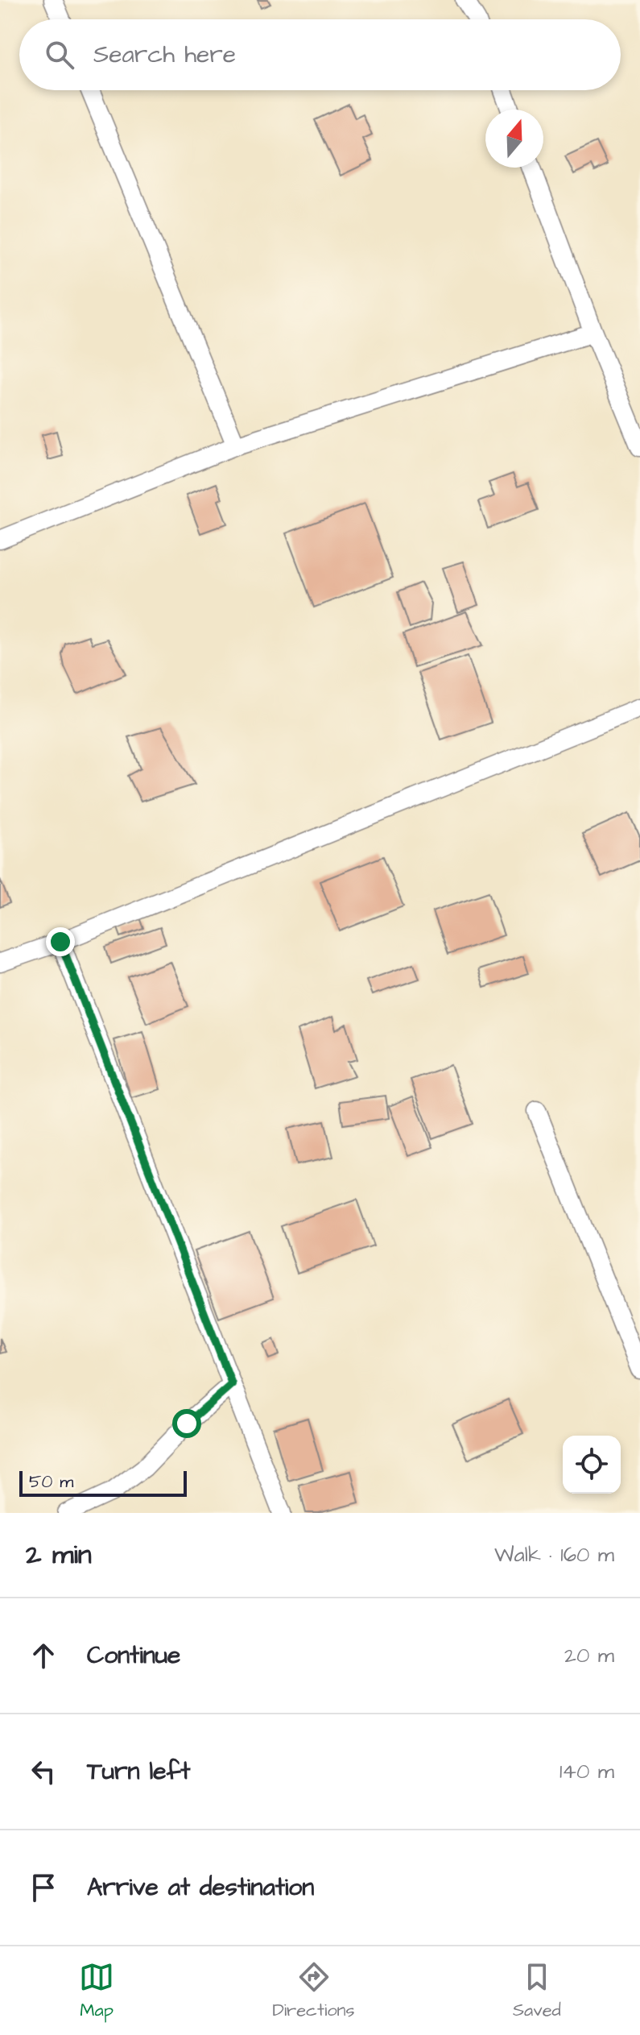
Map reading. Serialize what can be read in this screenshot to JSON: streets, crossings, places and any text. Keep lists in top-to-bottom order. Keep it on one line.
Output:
{"scale_bar":"50 m","north":"top","page":{"search":"Search here","scale":"50 m","heading":["2 min","Walk · 160 m"],"list":[["Continue","20 m"],["Turn left","140 m"],"Arrive at destination"],"nav":["Map","Directions","Saved"]}}
